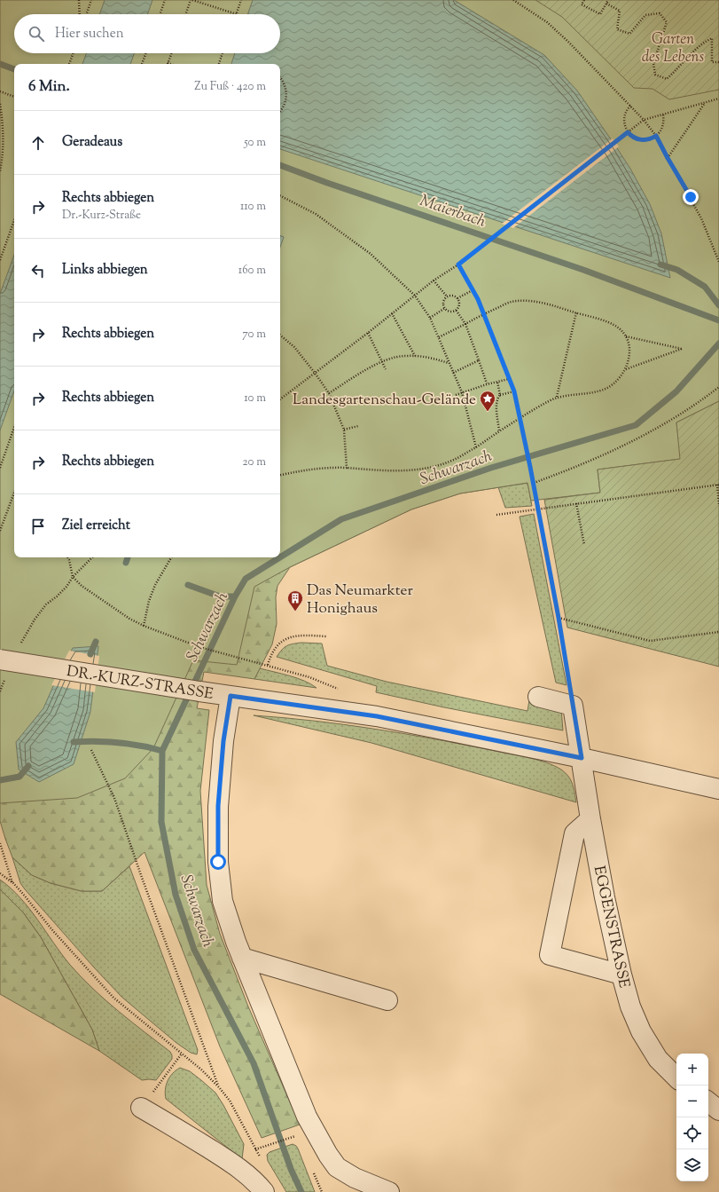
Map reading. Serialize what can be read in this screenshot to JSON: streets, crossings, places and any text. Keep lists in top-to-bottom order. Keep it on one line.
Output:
{"streets":{"street":["DR.-KURZ-STRASSE","EGGENSTRASSE"]},"crossings":[["DR.-KURZ-STRASSE","EGGENSTRASSE"]],"water":["Maierbach","Schwarzach"],"parks":["Garten des Lebens"],"places":{"place":["Landesgartenschau-Gelände"],"building":["Das Neumarkter Honighaus"]},"page":{"search":"Hier suchen","heading":["6 Min.","Zu Fuß · 420 m"],"list":[["Geradeaus","50 m"],["Rechts abbiegen","Dr.-Kurz-Straße","110 m"],["Links abbiegen","160 m"],["Rechts abbiegen","70 m"],["Rechts abbiegen","10 m"],["Rechts abbiegen","20 m"],"Ziel erreicht"],"map_buttons":["+","−"]}}
